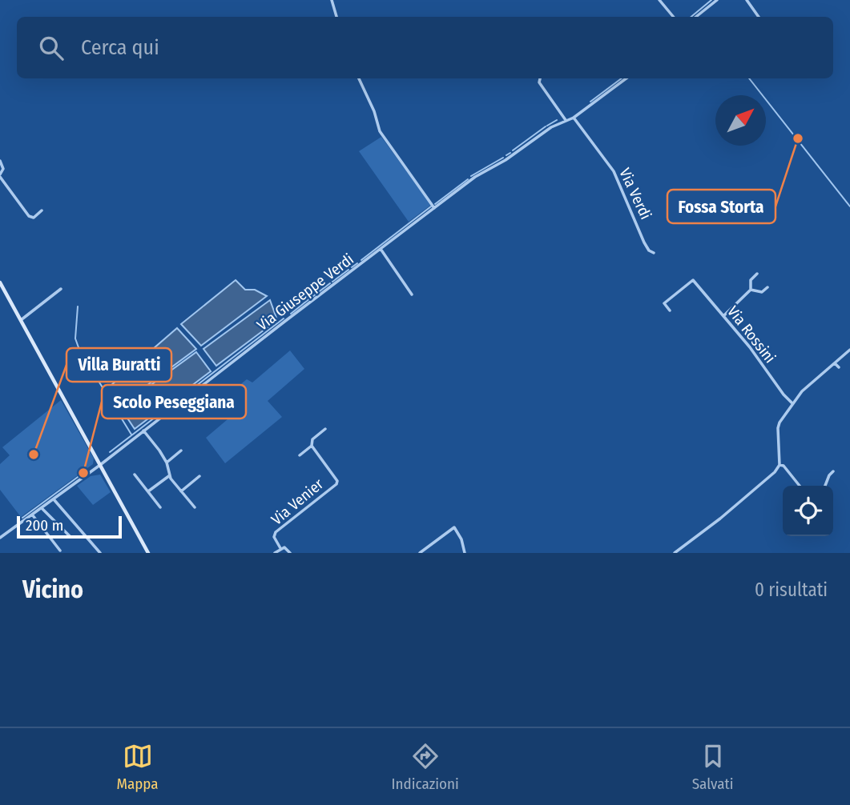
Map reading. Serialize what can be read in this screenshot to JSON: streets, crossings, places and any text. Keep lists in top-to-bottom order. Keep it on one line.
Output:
{"streets":{"street":["Via Verdi","Via Giuseppe Verdi","Via Rossini","Via Venier"]},"crossings":[["Via Verdi","Via Giuseppe Verdi"]],"places":["Fossa Storta","Villa Buratti","Scolo Peseggiana"],"scale_bar":"200 m","north":"top right","page":{"search":"Cerca qui","scale":"200 m","heading":["Vicino","0 risultati"],"nav":["Mappa","Indicazioni","Salvati"]}}
